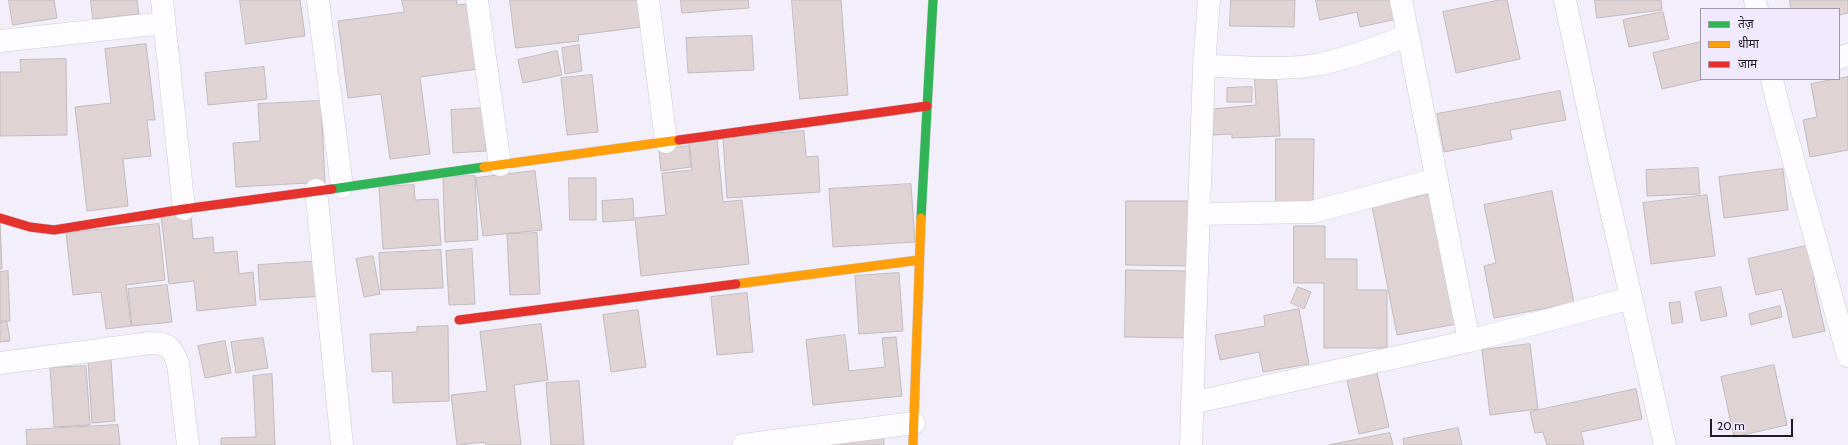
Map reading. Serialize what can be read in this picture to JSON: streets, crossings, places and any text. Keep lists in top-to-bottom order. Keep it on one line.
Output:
{"legend":["तेज़","धीमा","जाम"],"scale_bar":"20 m"}
